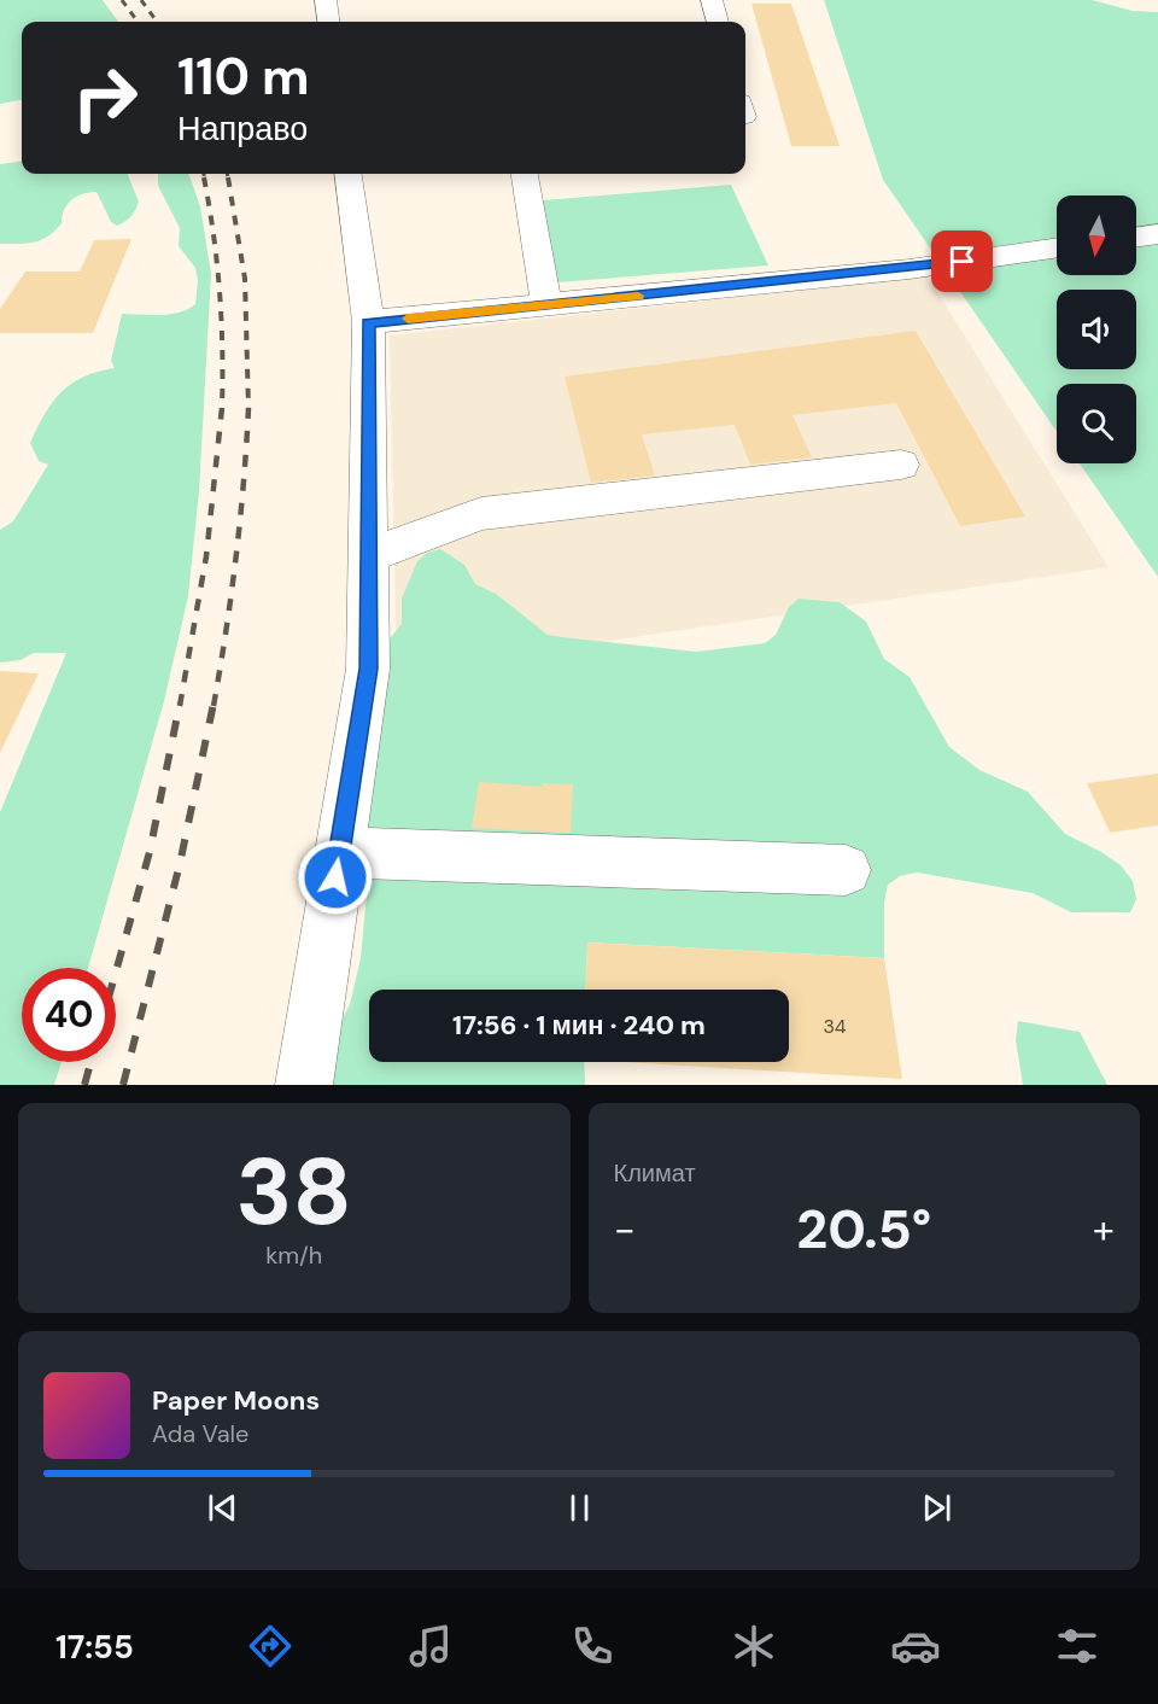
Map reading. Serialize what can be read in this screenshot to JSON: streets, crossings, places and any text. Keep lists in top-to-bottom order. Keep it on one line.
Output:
{"house_numbers":["34"],"north":"bottom","page":{"turn":["110 m","Направо"],"limit":"40","trip":"17:56 · 1 мин · 240 m","tile":[["38","km/h"],"Климат"],"heat":["−","20.5°","+"],"song":["Paper Moons","Ada Vale"],"tabs":"17:55"}}
